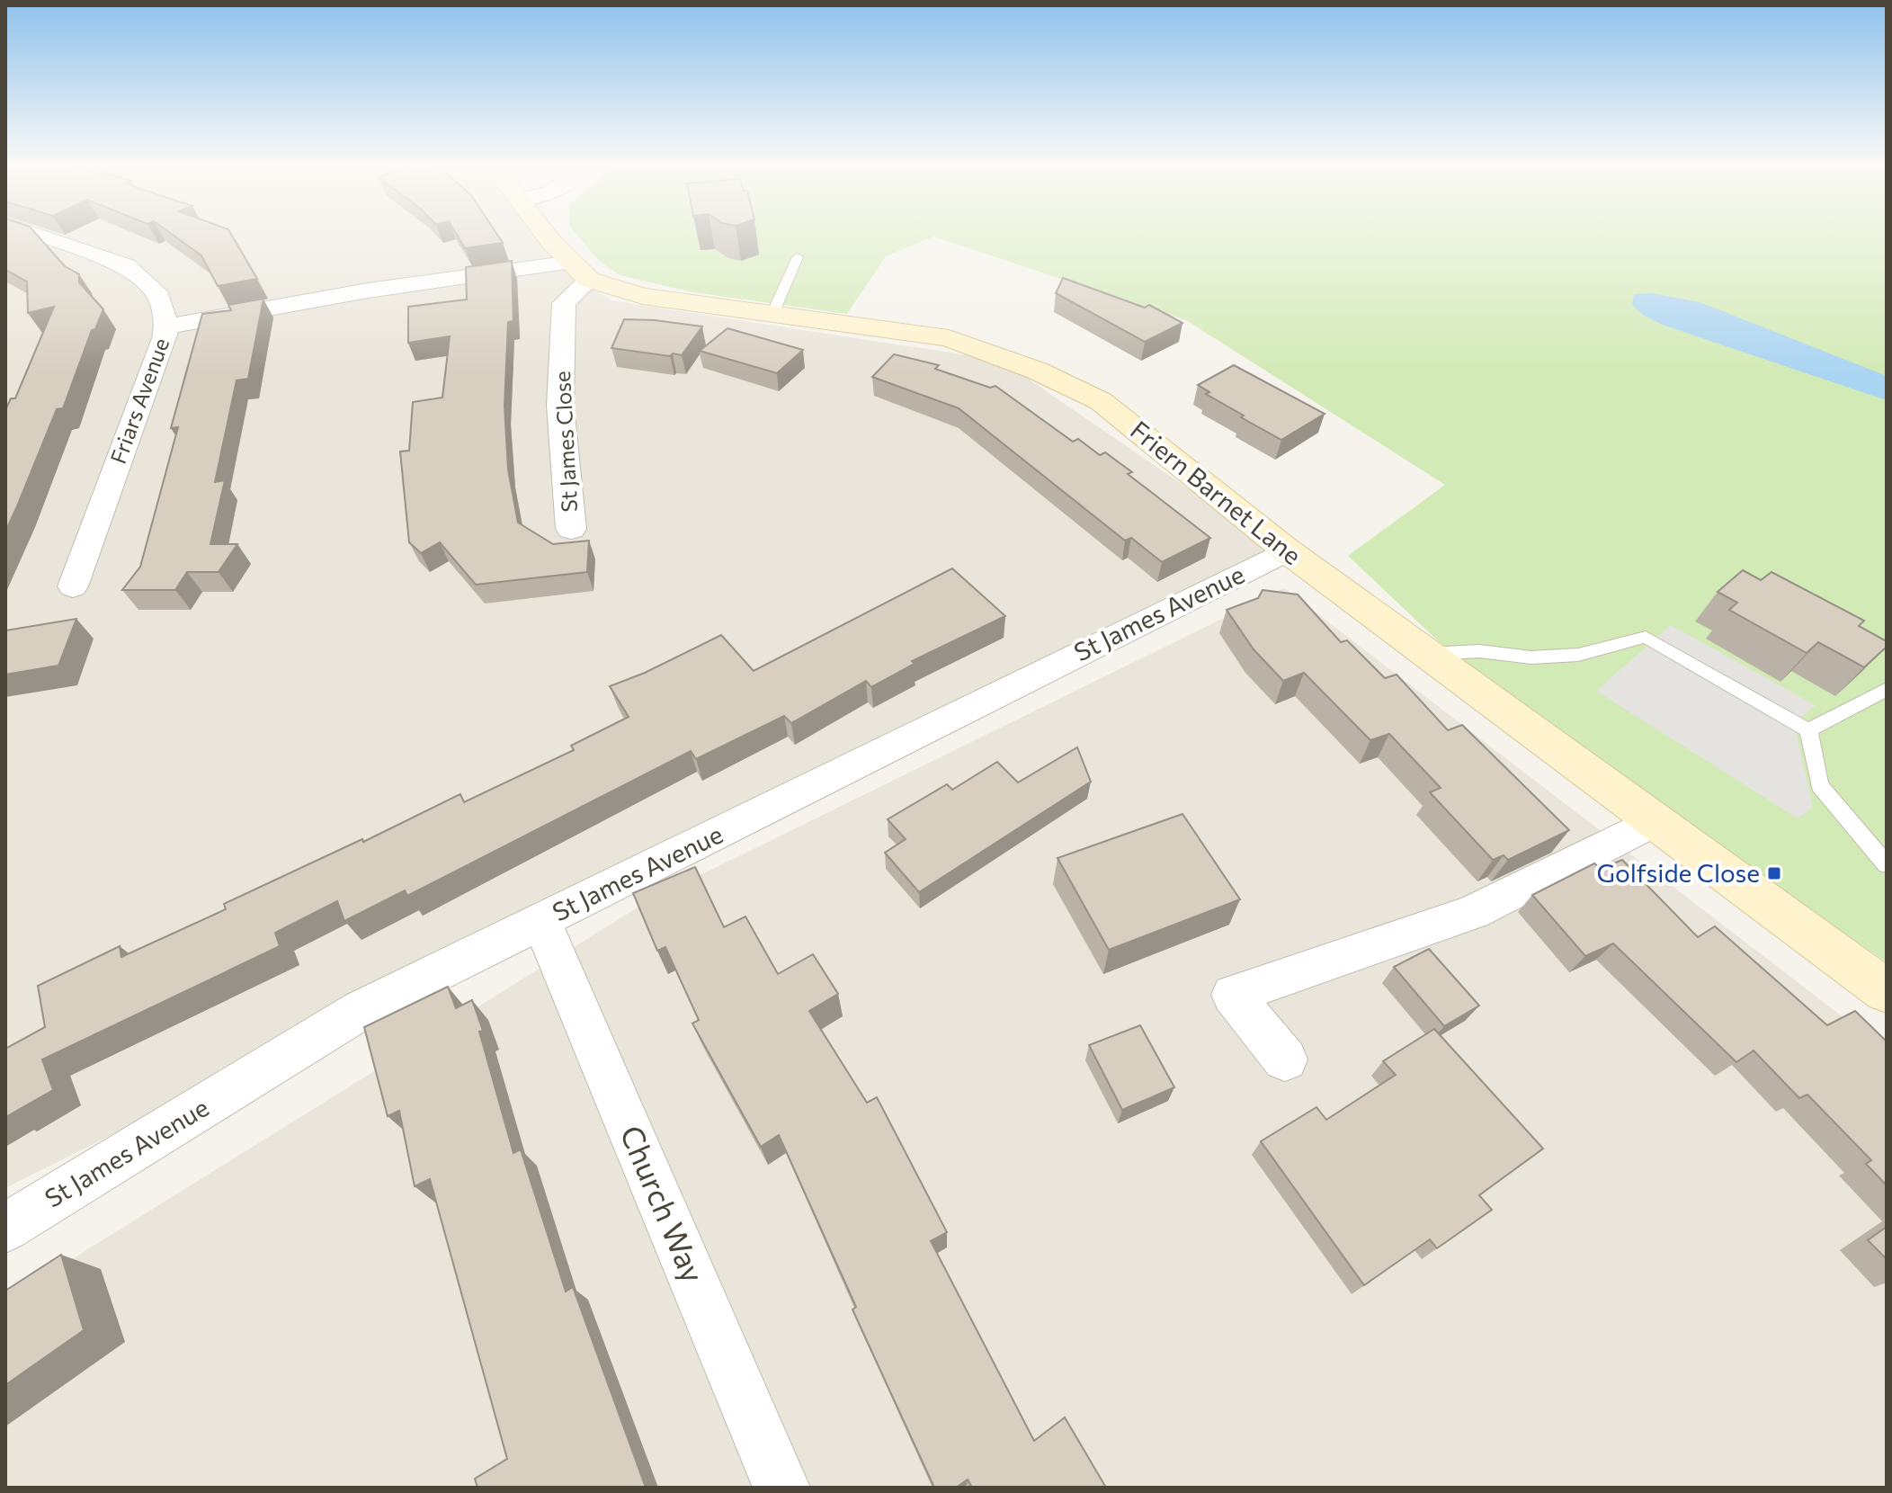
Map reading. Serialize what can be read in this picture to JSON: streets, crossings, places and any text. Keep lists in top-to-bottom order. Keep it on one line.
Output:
{"streets":{"main road":["Friern Barnet Lane"],"street":["Friars Avenue","St James Close","St James Avenue","Church Way"]},"crossings":[["St James Close","Friern Barnet Lane"],["Friern Barnet Lane","St James Avenue"],["St James Avenue","Church Way"]],"places":{"transit":["Golfside Close"]}}
